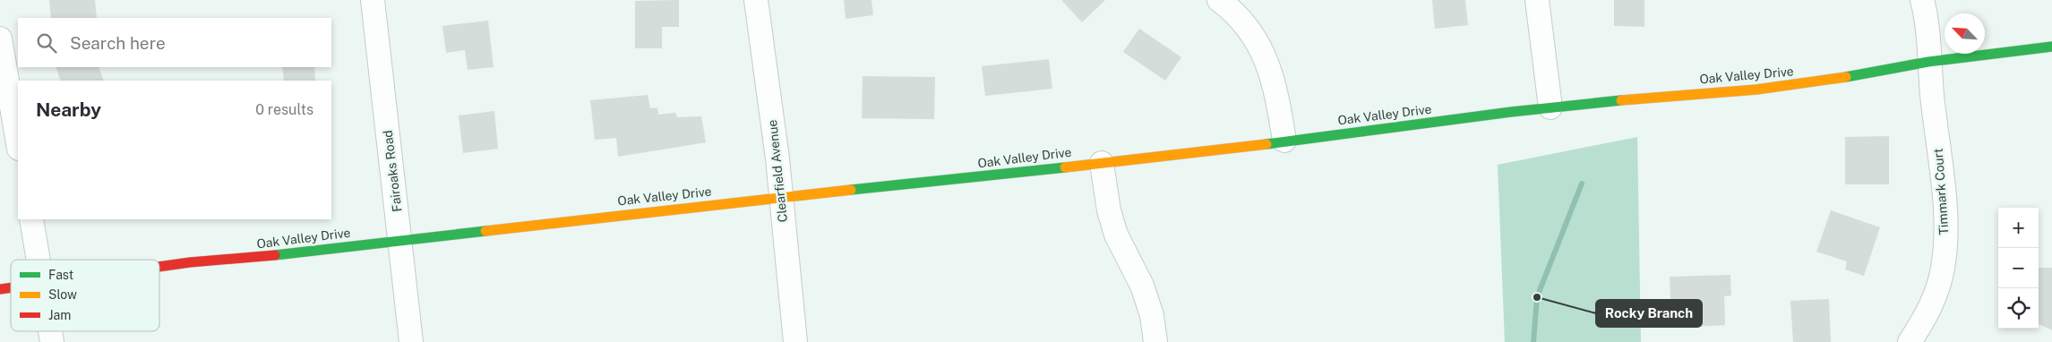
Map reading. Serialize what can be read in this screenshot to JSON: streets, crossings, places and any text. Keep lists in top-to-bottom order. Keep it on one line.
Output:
{"streets":{"street":["Oak Valley Drive","Fairoaks Road","Clearfield Avenue","Timmark Court"]},"crossings":[["Oak Valley Drive","Fairoaks Road"],["Oak Valley Drive","Clearfield Avenue"],["Oak Valley Drive","Timmark Court"]],"places":["Rocky Branch"],"legend":["Fast","Slow","Jam"],"north":"top left","page":{"search":"Search here","heading":["Nearby","0 results"],"map_buttons":["+","−"]}}
